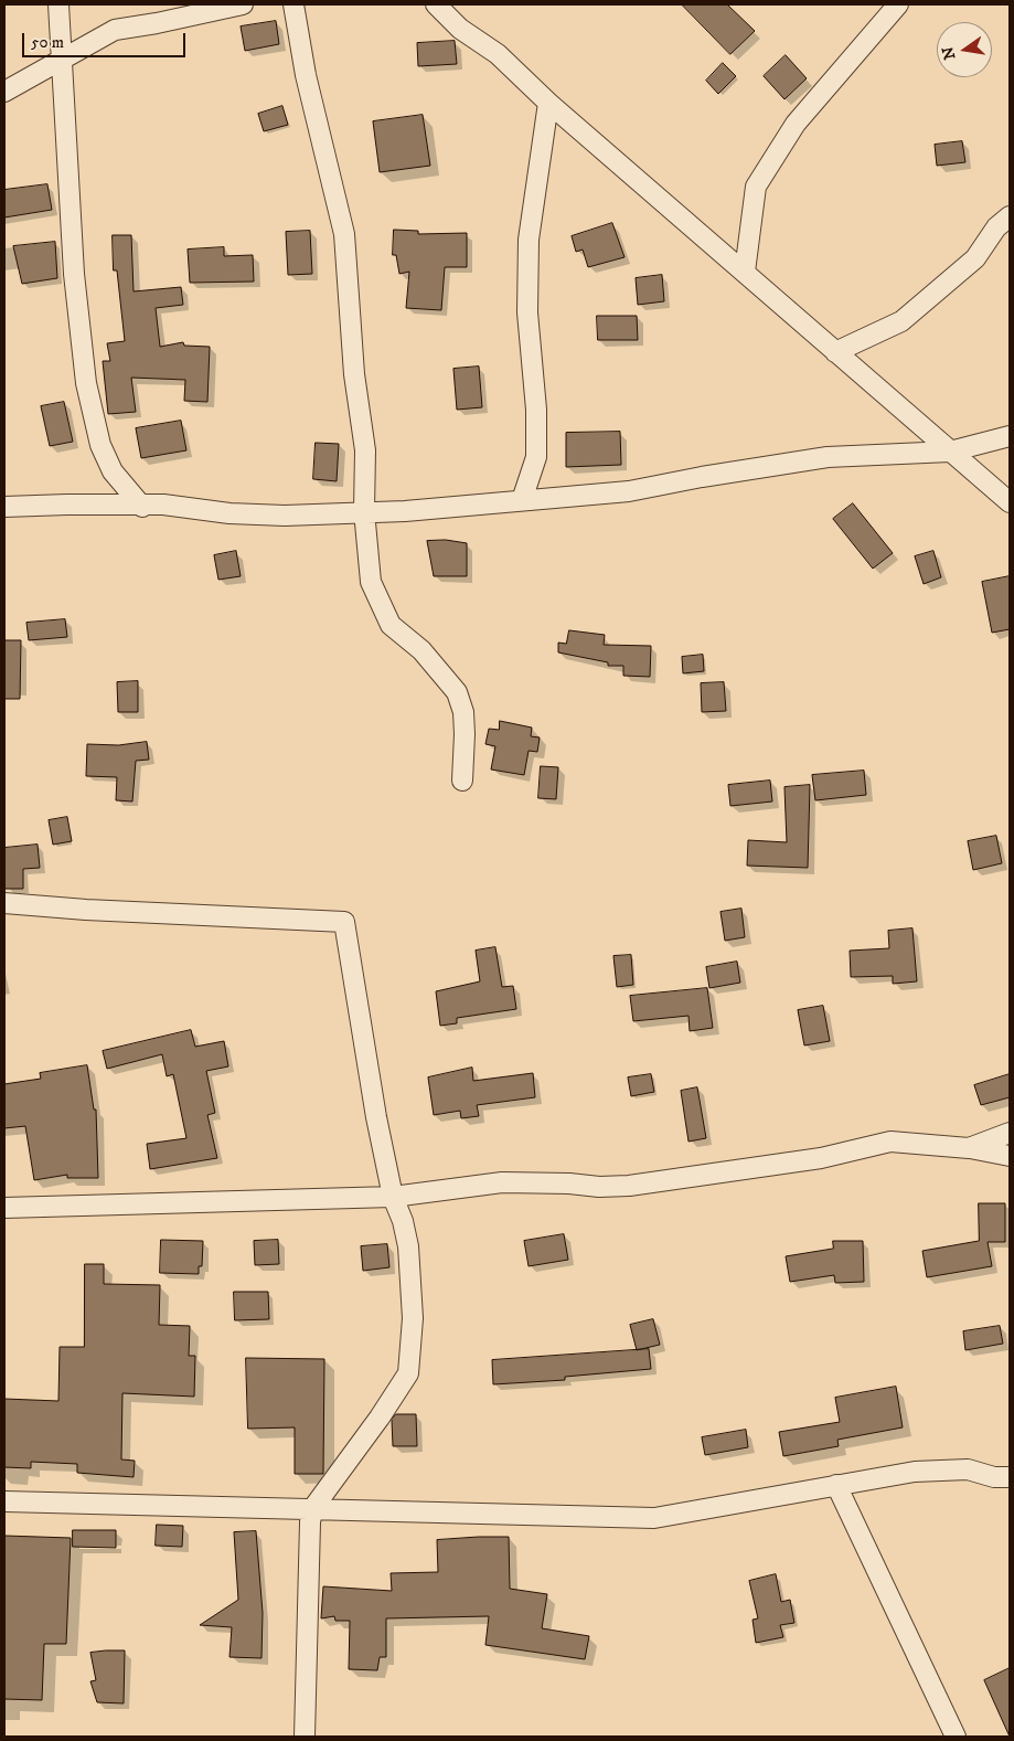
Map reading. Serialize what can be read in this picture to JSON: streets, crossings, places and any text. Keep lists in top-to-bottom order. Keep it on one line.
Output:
{"scale_bar":"50 m","north":"left"}
